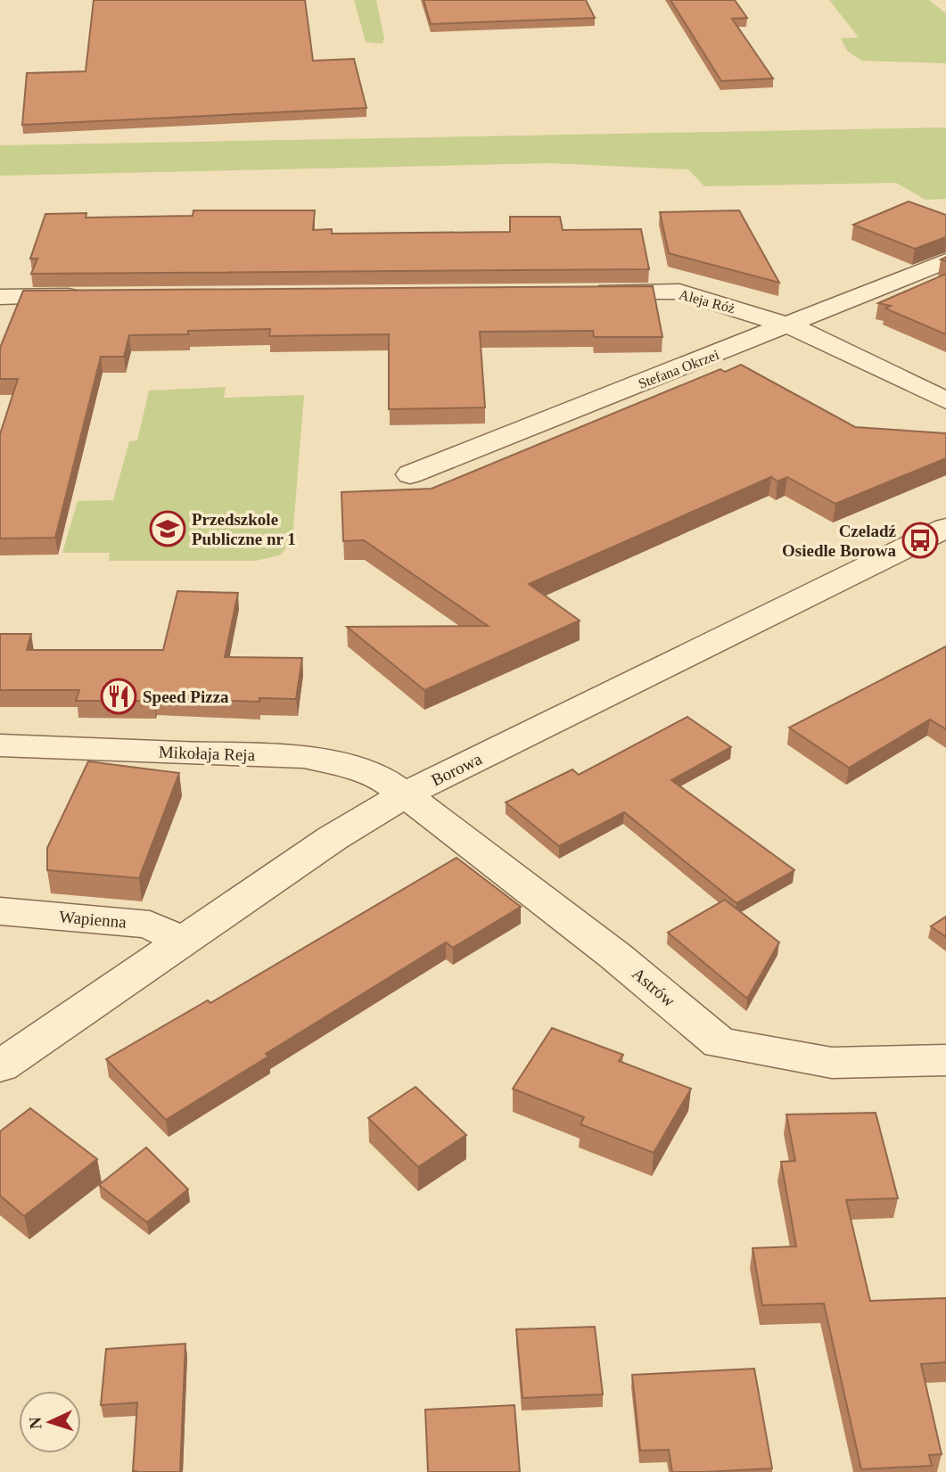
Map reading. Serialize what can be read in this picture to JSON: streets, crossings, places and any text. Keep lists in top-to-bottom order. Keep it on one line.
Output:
{"streets":{"street":["Aleja Róż","Stefana Okrzei","Mikołaja Reja","Borowa","Wapienna","Astrów"]},"crossings":[["Aleja Róż","Stefana Okrzei"],["Mikołaja Reja","Borowa"],["Mikołaja Reja","Astrów"],["Borowa","Wapienna"],["Borowa","Astrów"]],"places":{"school or university":["Przedszkole Publiczne nr 1"],"bus stop":["Czeladź Osiedle Borowa"],"restaurant":["Speed Pizza"]},"north":"left"}
